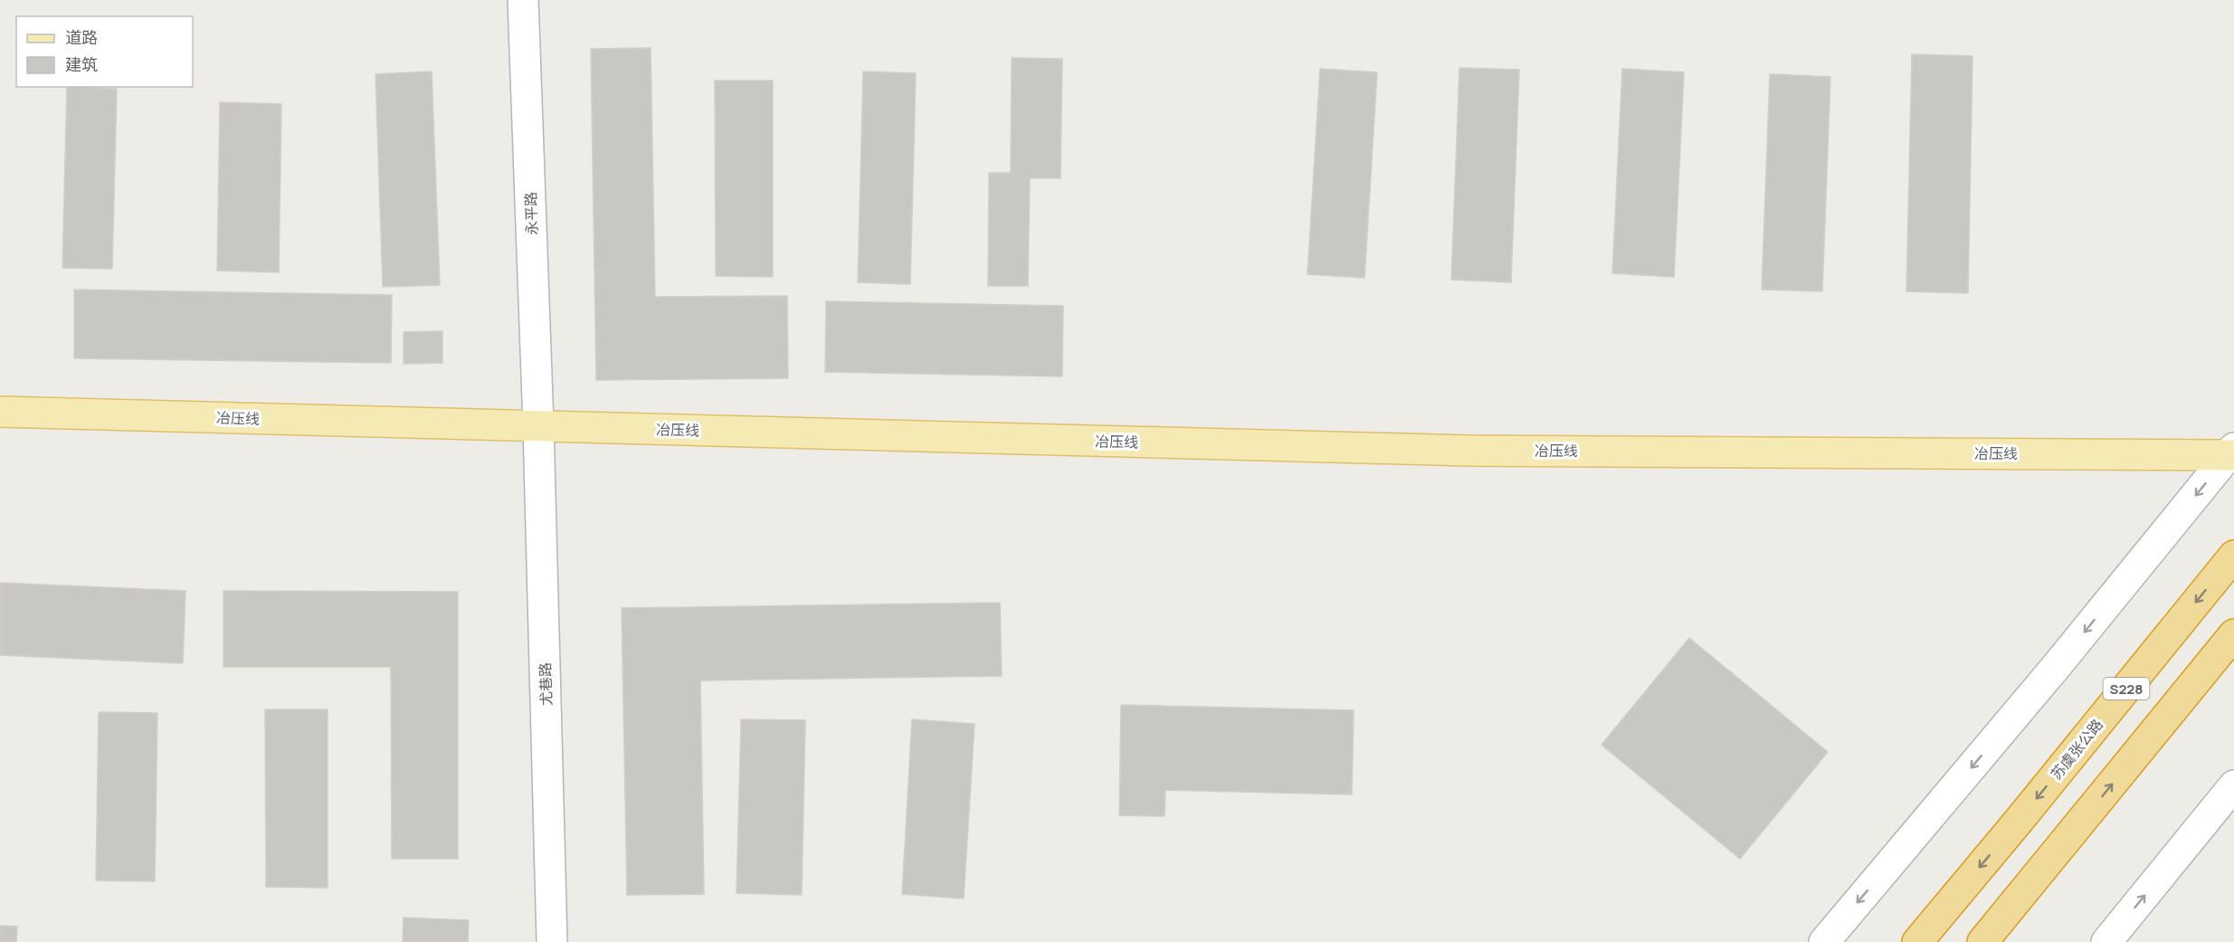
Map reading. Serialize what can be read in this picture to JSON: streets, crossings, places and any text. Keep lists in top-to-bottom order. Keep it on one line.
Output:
{"streets":{"highway":["S228","苏虞张公路"],"main road":["冶压线"],"street":["永平路","尤巷路"]},"crossings":[["永平路","冶压线"],["永平路","尤巷路"],["冶压线","尤巷路"]],"legend":["道路","建筑"]}
